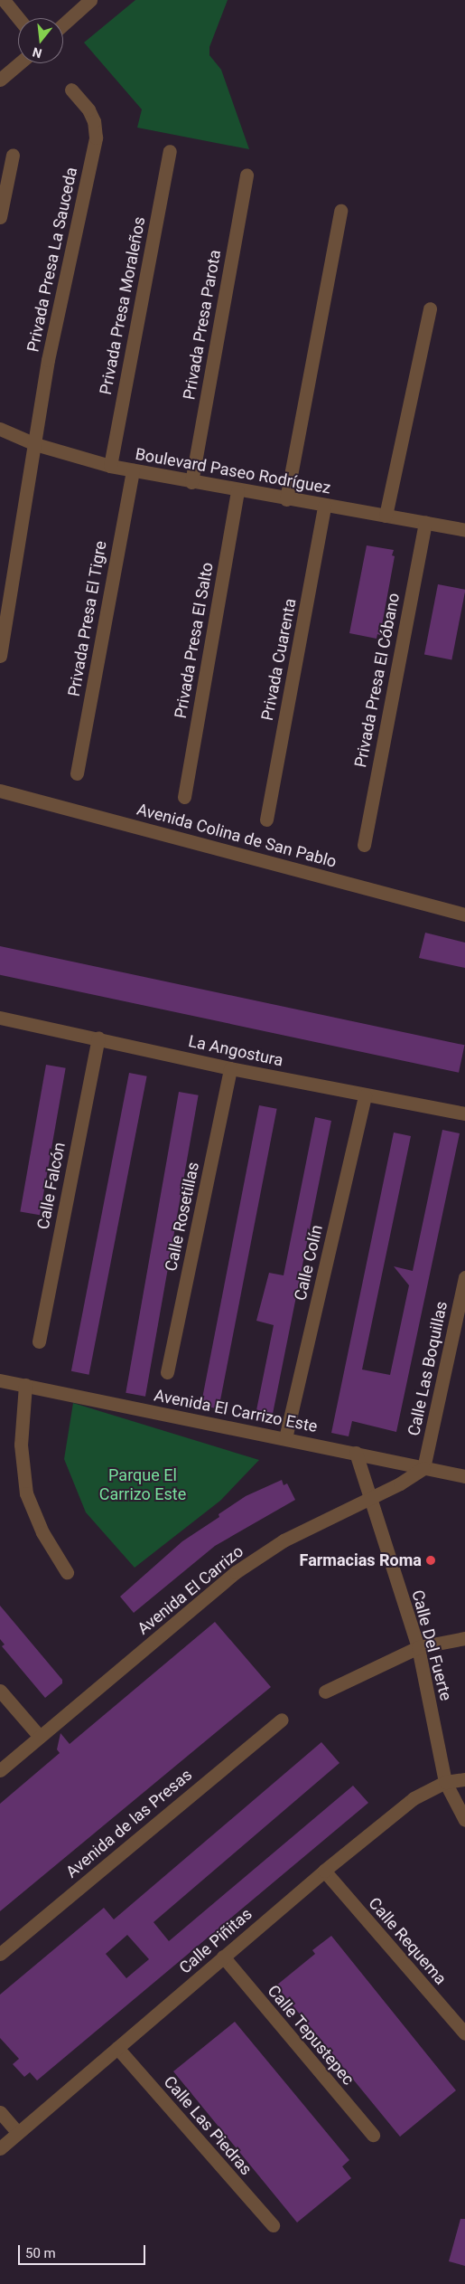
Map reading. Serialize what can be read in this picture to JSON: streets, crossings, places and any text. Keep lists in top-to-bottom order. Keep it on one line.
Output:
{"streets":{"street":["Privada Presa La Sauceda","Privada Presa Moraleños","Privada Presa Parota","Boulevard Paseo Rodríguez","Privada Presa El Tigre","Privada Presa El Salto","Privada Cuarenta","Privada Presa El Cóbano","Avenida Colina de San Pablo","La Angostura","Calle Falcón","Calle Rosetillas","Calle Colín","Calle Las Boquillas","Avenida El Carrizo Este","Avenida El Carrizo","Calle Del Fuerte","Avenida de las Presas","Calle Piñitas","Calle Requema","Calle Tepustepec","Calle Las Piedras"]},"crossings":[["Privada Presa La Sauceda","Boulevard Paseo Rodríguez"],["Privada Presa Moraleños","Boulevard Paseo Rodríguez"],["Privada Presa Parota","Boulevard Paseo Rodríguez"],["Boulevard Paseo Rodríguez","Privada Presa El Tigre"],["Boulevard Paseo Rodríguez","Privada Presa El Salto"],["Boulevard Paseo Rodríguez","Privada Cuarenta"],["Boulevard Paseo Rodríguez","Privada Presa El Cóbano"],["La Angostura","Calle Falcón"],["La Angostura","Calle Rosetillas"],["La Angostura","Calle Colín"],["Calle Colín","Avenida El Carrizo Este"],["Calle Las Boquillas","Avenida El Carrizo Este"],["Calle Las Boquillas","Avenida El Carrizo"],["Avenida El Carrizo Este","Avenida El Carrizo"],["Avenida El Carrizo Este","Calle Del Fuerte"],["Avenida El Carrizo","Calle Del Fuerte"],["Calle Del Fuerte","Calle Piñitas"],["Calle Piñitas","Calle Requema"],["Calle Piñitas","Calle Tepustepec"],["Calle Piñitas","Calle Las Piedras"]],"parks":["Parque El Carrizo Este"],"places":["Farmacias Roma"],"scale_bar":"50 m","north":"bottom"}
